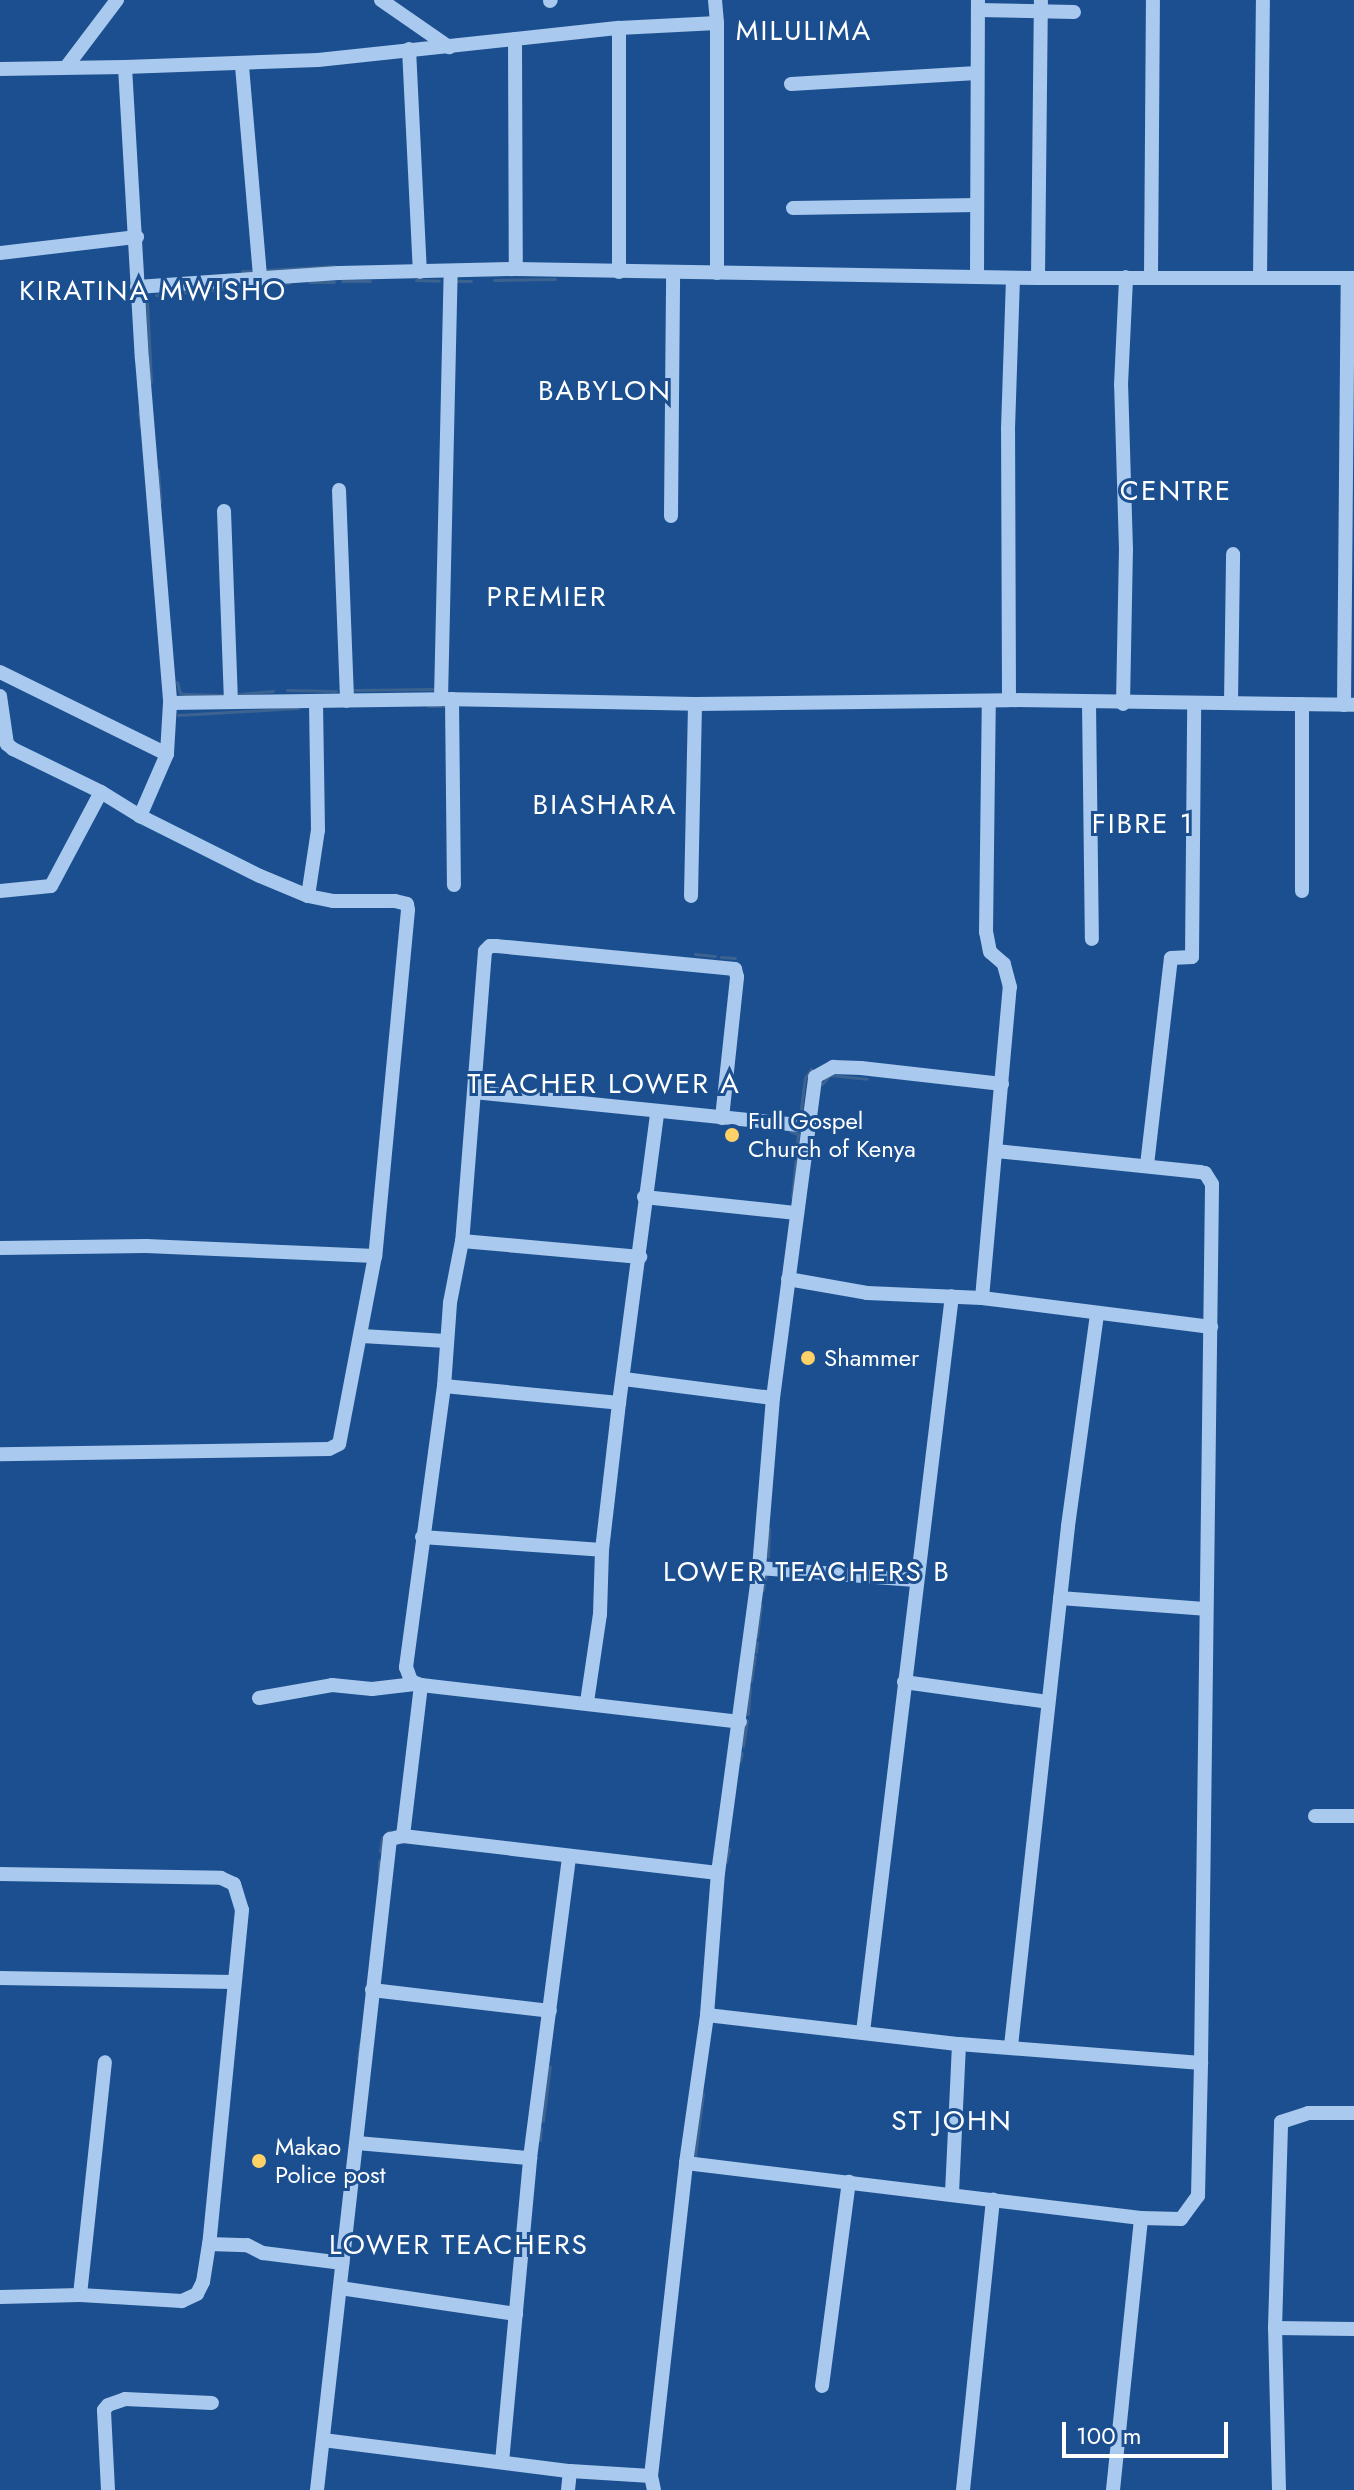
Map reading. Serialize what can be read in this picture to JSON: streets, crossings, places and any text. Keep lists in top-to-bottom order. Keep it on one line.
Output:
{"districts":["MILULIMA","KIRATINA MWISHO","BABYLON","CENTRE","PREMIER","BIASHARA","FIBRE 1","TEACHER LOWER A","LOWER TEACHERS B","ST JOHN","LOWER TEACHERS"],"places":["Full Gospel Church of Kenya","Shammer","Makao Police post"],"scale_bar":"100 m"}
